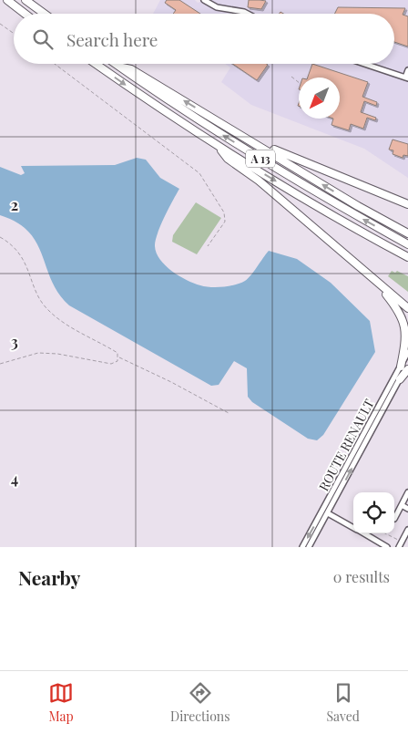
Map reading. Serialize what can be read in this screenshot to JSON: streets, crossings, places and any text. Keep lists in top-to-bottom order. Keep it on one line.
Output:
{"streets":{"highway":["A 13"],"street":["ROUTE RENAULT"]},"north":"bottom left","page":{"search":"Search here","heading":["Nearby","0 results"],"nav":["Map","Directions","Saved"]},"grid":{"rows":["2","3","4"]}}
